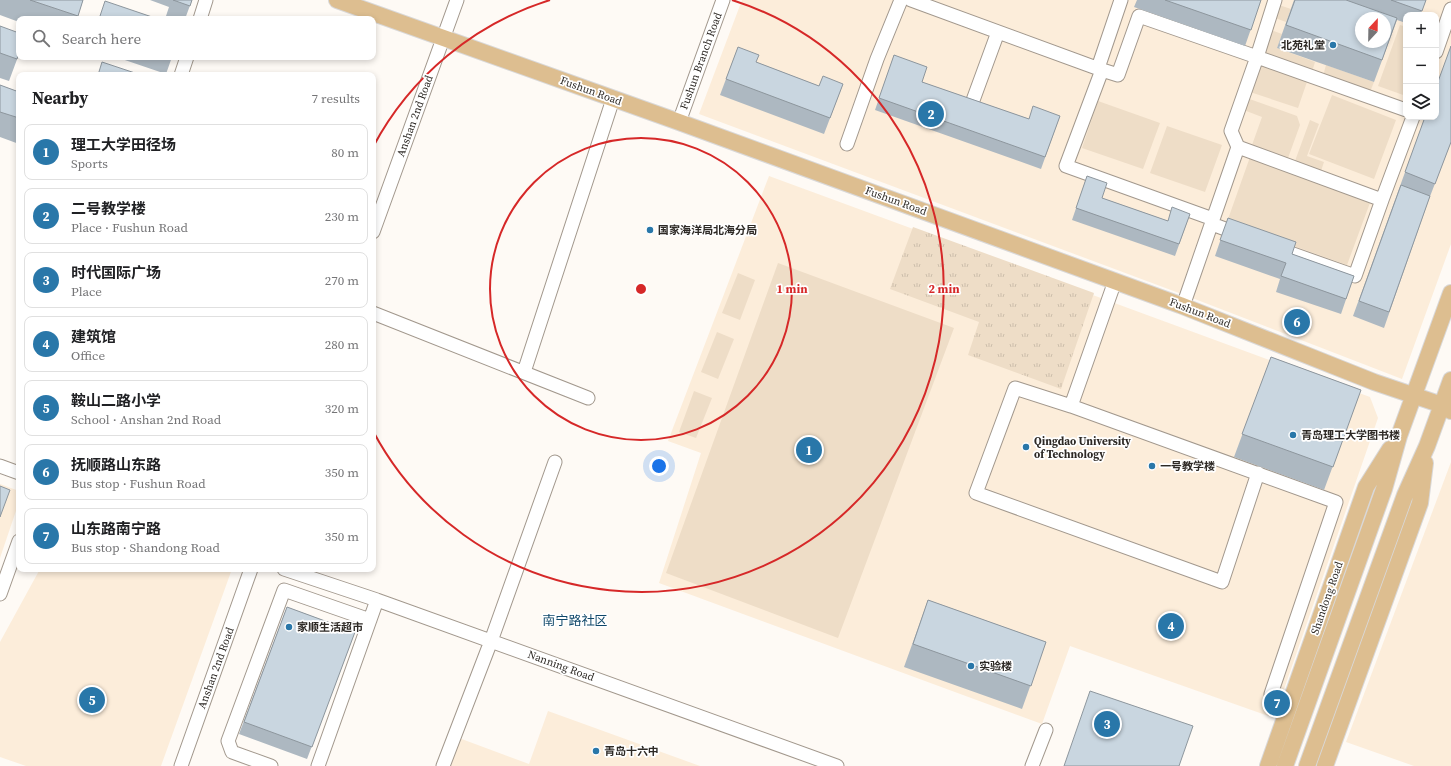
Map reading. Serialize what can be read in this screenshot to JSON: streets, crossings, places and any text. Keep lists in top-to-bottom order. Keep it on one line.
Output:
{"streets":{"main road":["Fushun Road","Shandong Road"],"street":["Fushun Branch Road","Anshan 2nd Road","Nanning Road"]},"crossings":[["Fushun Branch Road","Fushun Road"],["Fushun Road","Anshan 2nd Road"],["Fushun Road","Shandong Road"]],"districts":["南宁路社区"],"places":["北苑礼堂","国家海洋局北海分局","青岛理工大学图书楼","Qingdao University of Technology","一号教学楼","家顺生活超市","实验楼","青岛十六中"],"north":"top","page":{"map_buttons":["+","−"],"search":"Search here","heading":["Nearby","7 results"],"pins":["2","6","1","4","5","7","3"],"list":[{"mark":"1","name":"理工大学田径场","note":"Sports","value":"80 m"},{"mark":"2","name":"二号教学楼","note":"Place · Fushun Road","value":"230 m"},{"mark":"3","name":"时代国际广场","note":"Place","value":"270 m"},{"mark":"4","name":"建筑馆","note":"Office","value":"280 m"},{"mark":"5","name":"鞍山二路小学","note":"School · Anshan 2nd Road","value":"320 m"},{"mark":"6","name":"抚顺路山东路","note":"Bus stop · Fushun Road","value":"350 m"},{"mark":"7","name":"山东路南宁路","note":"Bus stop · Shandong Road","value":"350 m"}]},"rings":["1 min","2 min"]}
